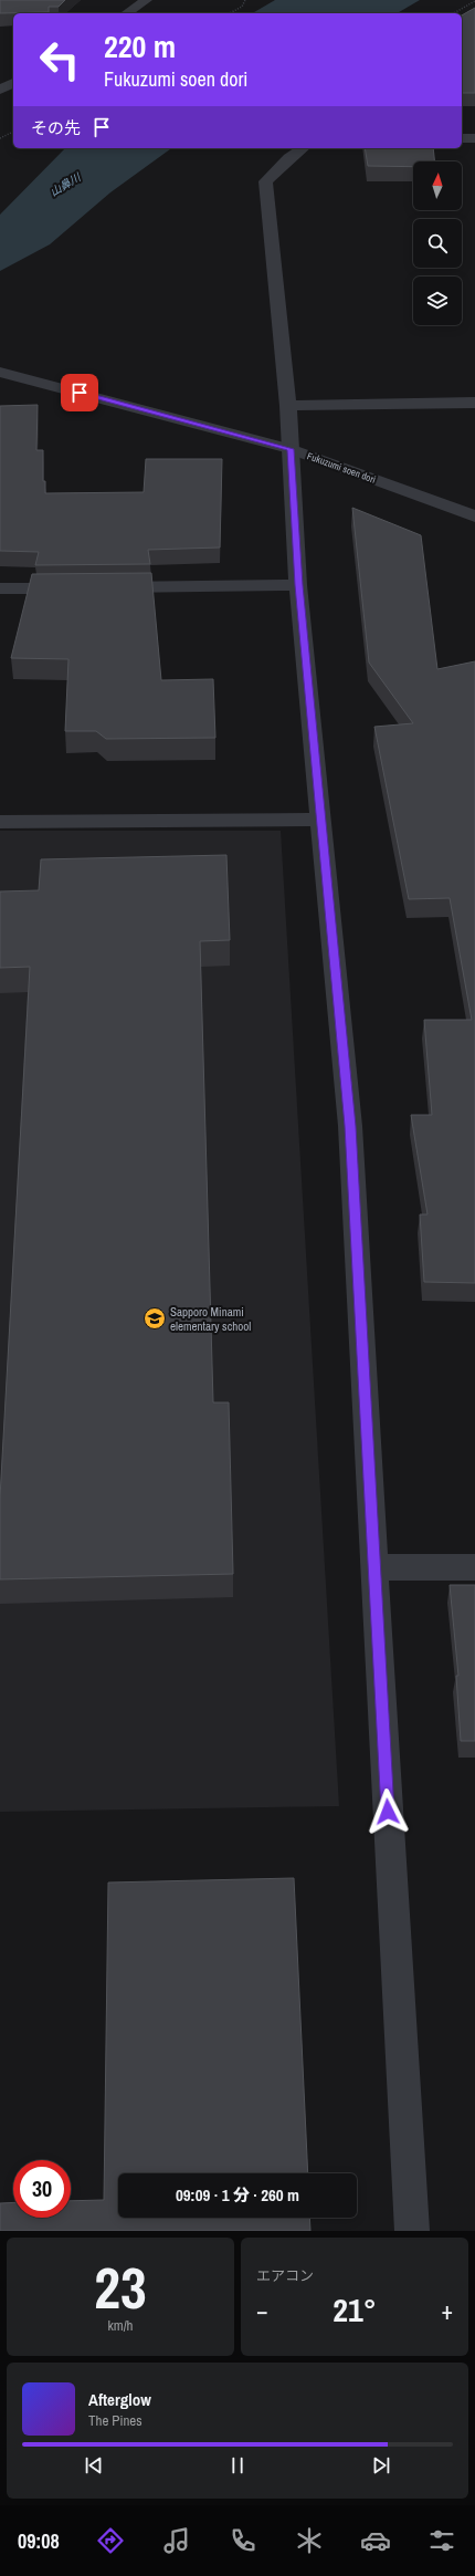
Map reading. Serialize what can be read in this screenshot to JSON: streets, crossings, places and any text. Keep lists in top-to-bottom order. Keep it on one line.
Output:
{"streets":{"street":["Fukuzumi soen dori"]},"water":["山鼻川"],"places":{"school or university":["Sapporo Minami elementary school"]},"north":"top","page":{"turn":["220 m","Fukuzumi soen dori"],"then":"その先","limit":"30","trip":"09:09 · 1 分 · 260 m","tile":[["23","km/h"],"エアコン"],"heat":["−","21°","+"],"song":["Afterglow","The Pines"],"tabs":"09:08"}}
